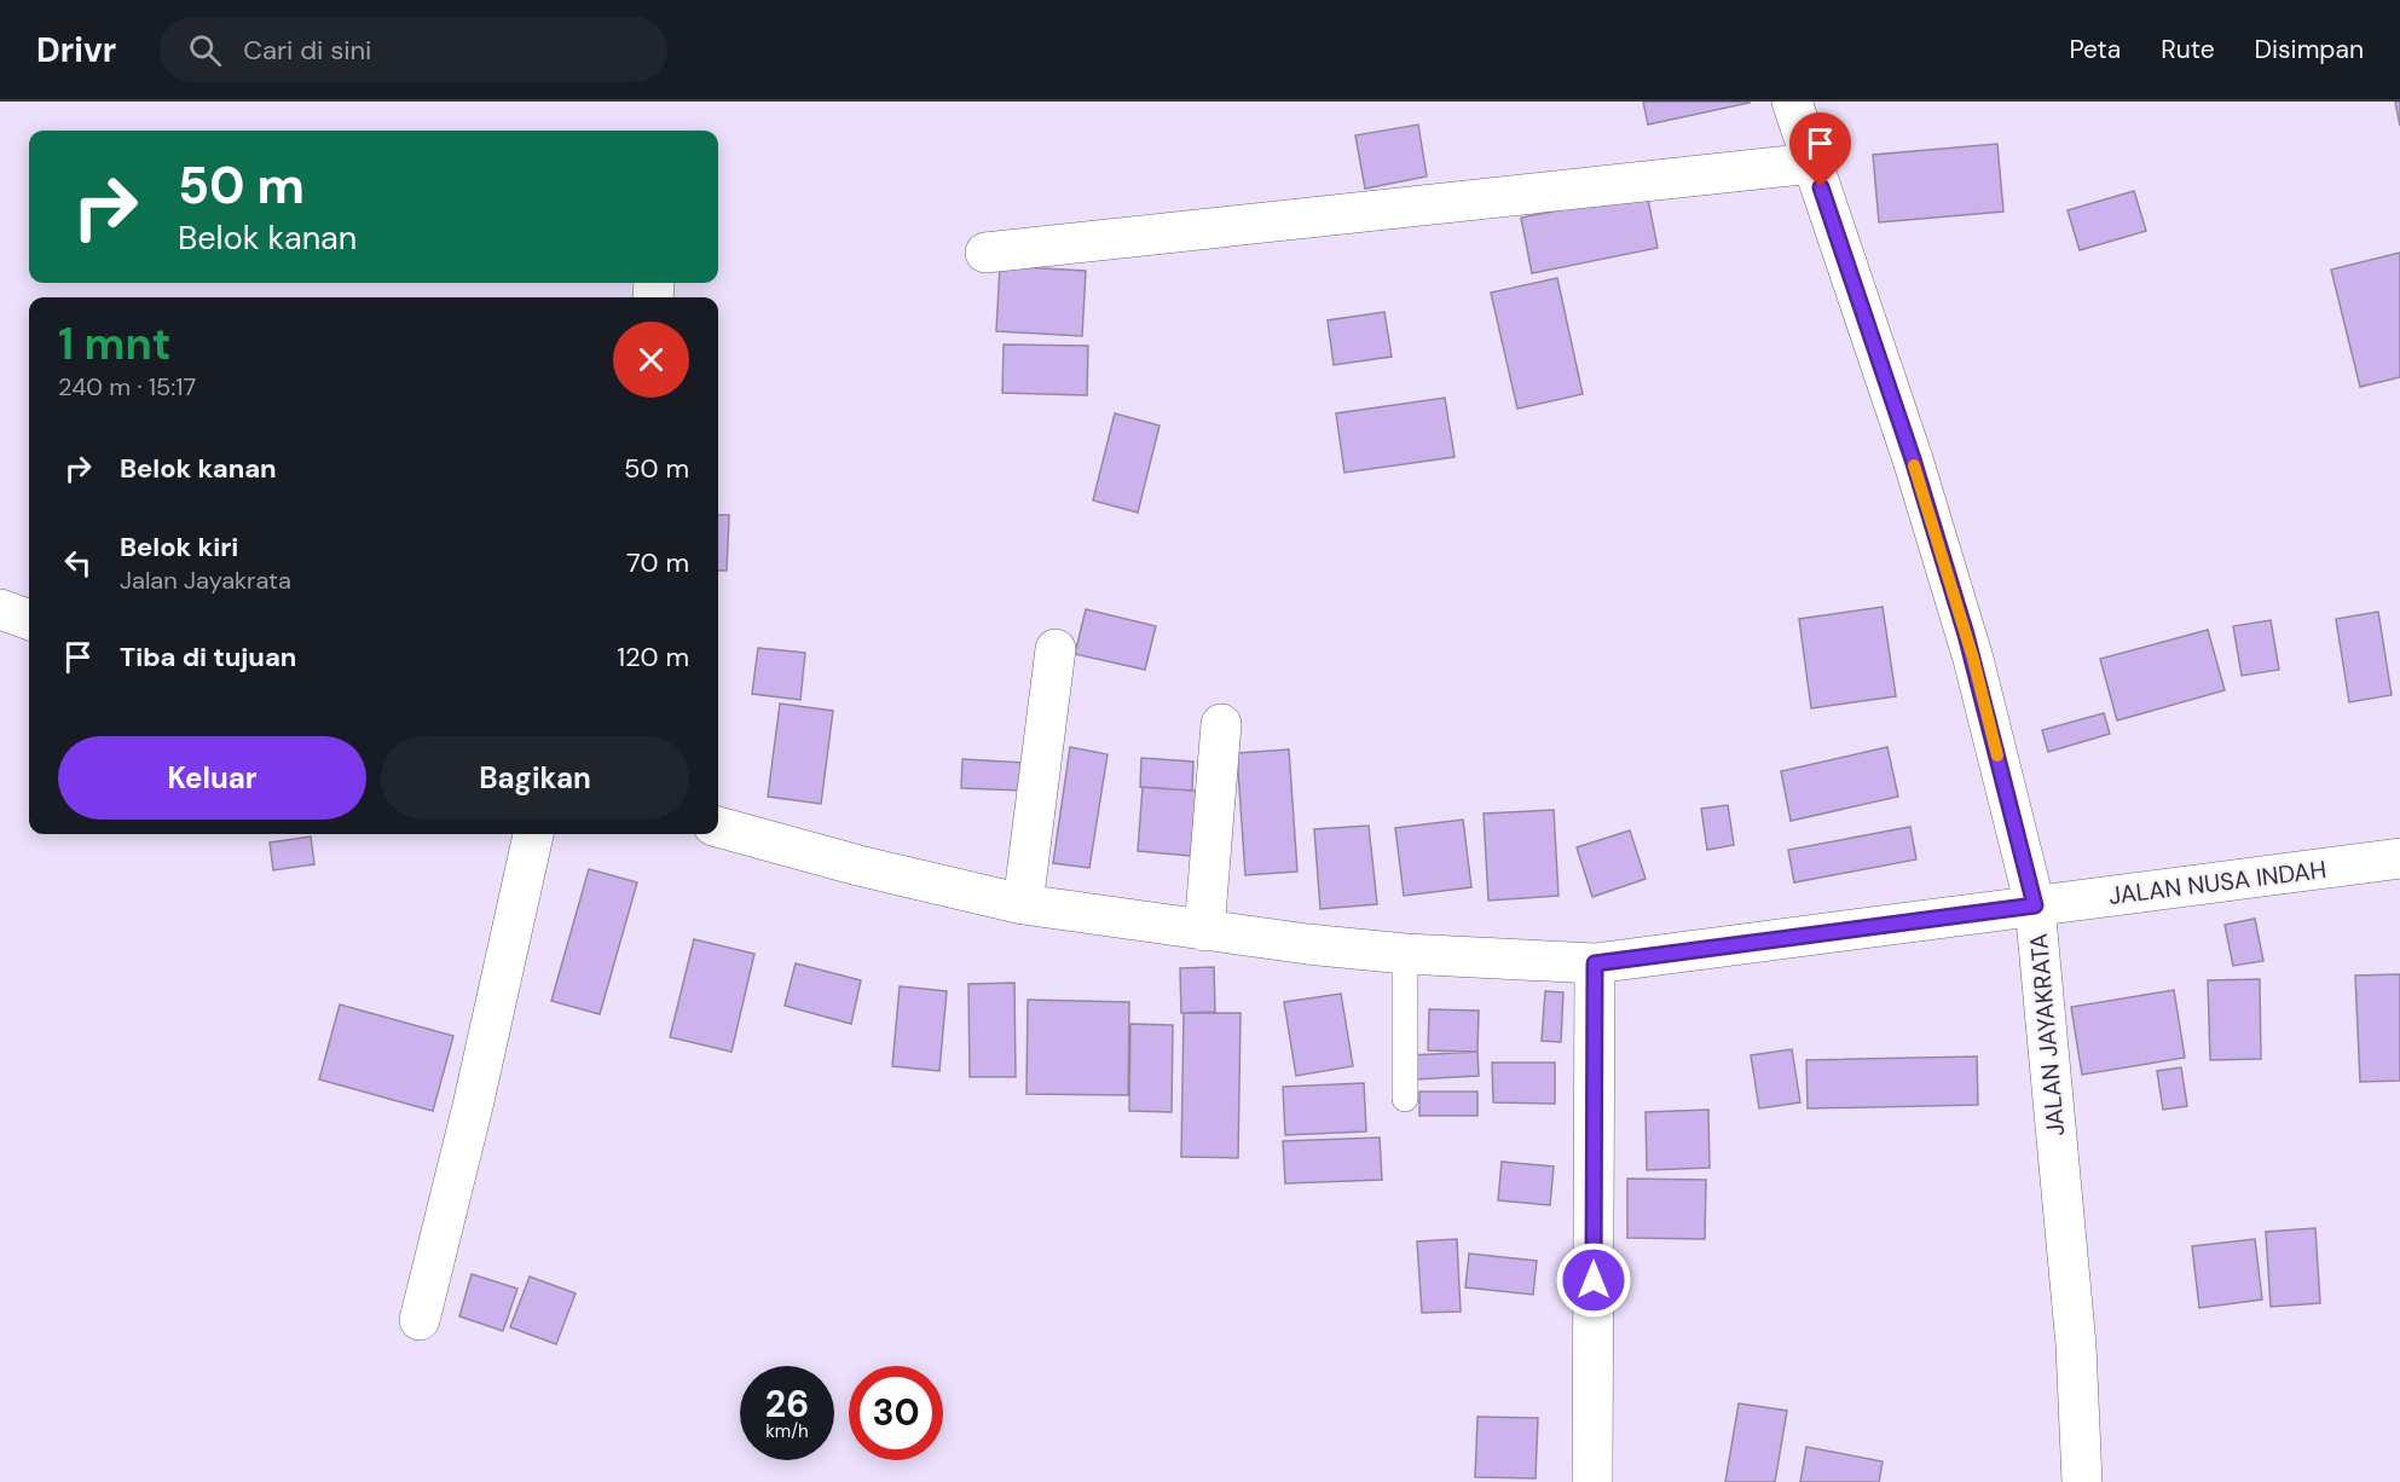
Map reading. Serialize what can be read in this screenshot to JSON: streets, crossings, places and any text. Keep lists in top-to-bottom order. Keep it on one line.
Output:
{"streets":{"street":["JALAN NUSA INDAH","JALAN JAYAKRATA"]},"crossings":[["JALAN NUSA INDAH","JALAN JAYAKRATA"]],"page":{"header":"Drivr","search":"Cari di sini","nav":["Peta","Rute","Disimpan"],"turn":["50 m","Belok kanan"],"heading":["1 mnt","240 m · 15:17"],"list":[{"name":"Belok kanan","value":"50 m"},{"name":"Belok kiri","note":"Jalan Jayakrata","value":"70 m"},{"name":"Tiba di tujuan","value":"120 m"}],"buttons":["Keluar","Bagikan"],"speed":"26 km/h","limit":"30"}}
